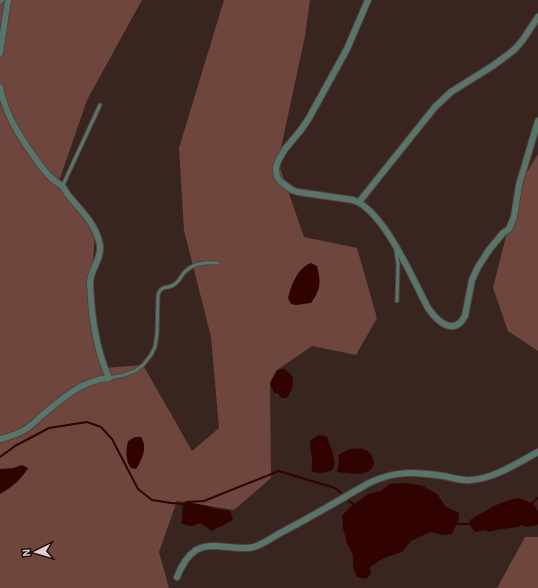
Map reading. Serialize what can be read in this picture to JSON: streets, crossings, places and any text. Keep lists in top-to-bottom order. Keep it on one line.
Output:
{"north":"left"}
